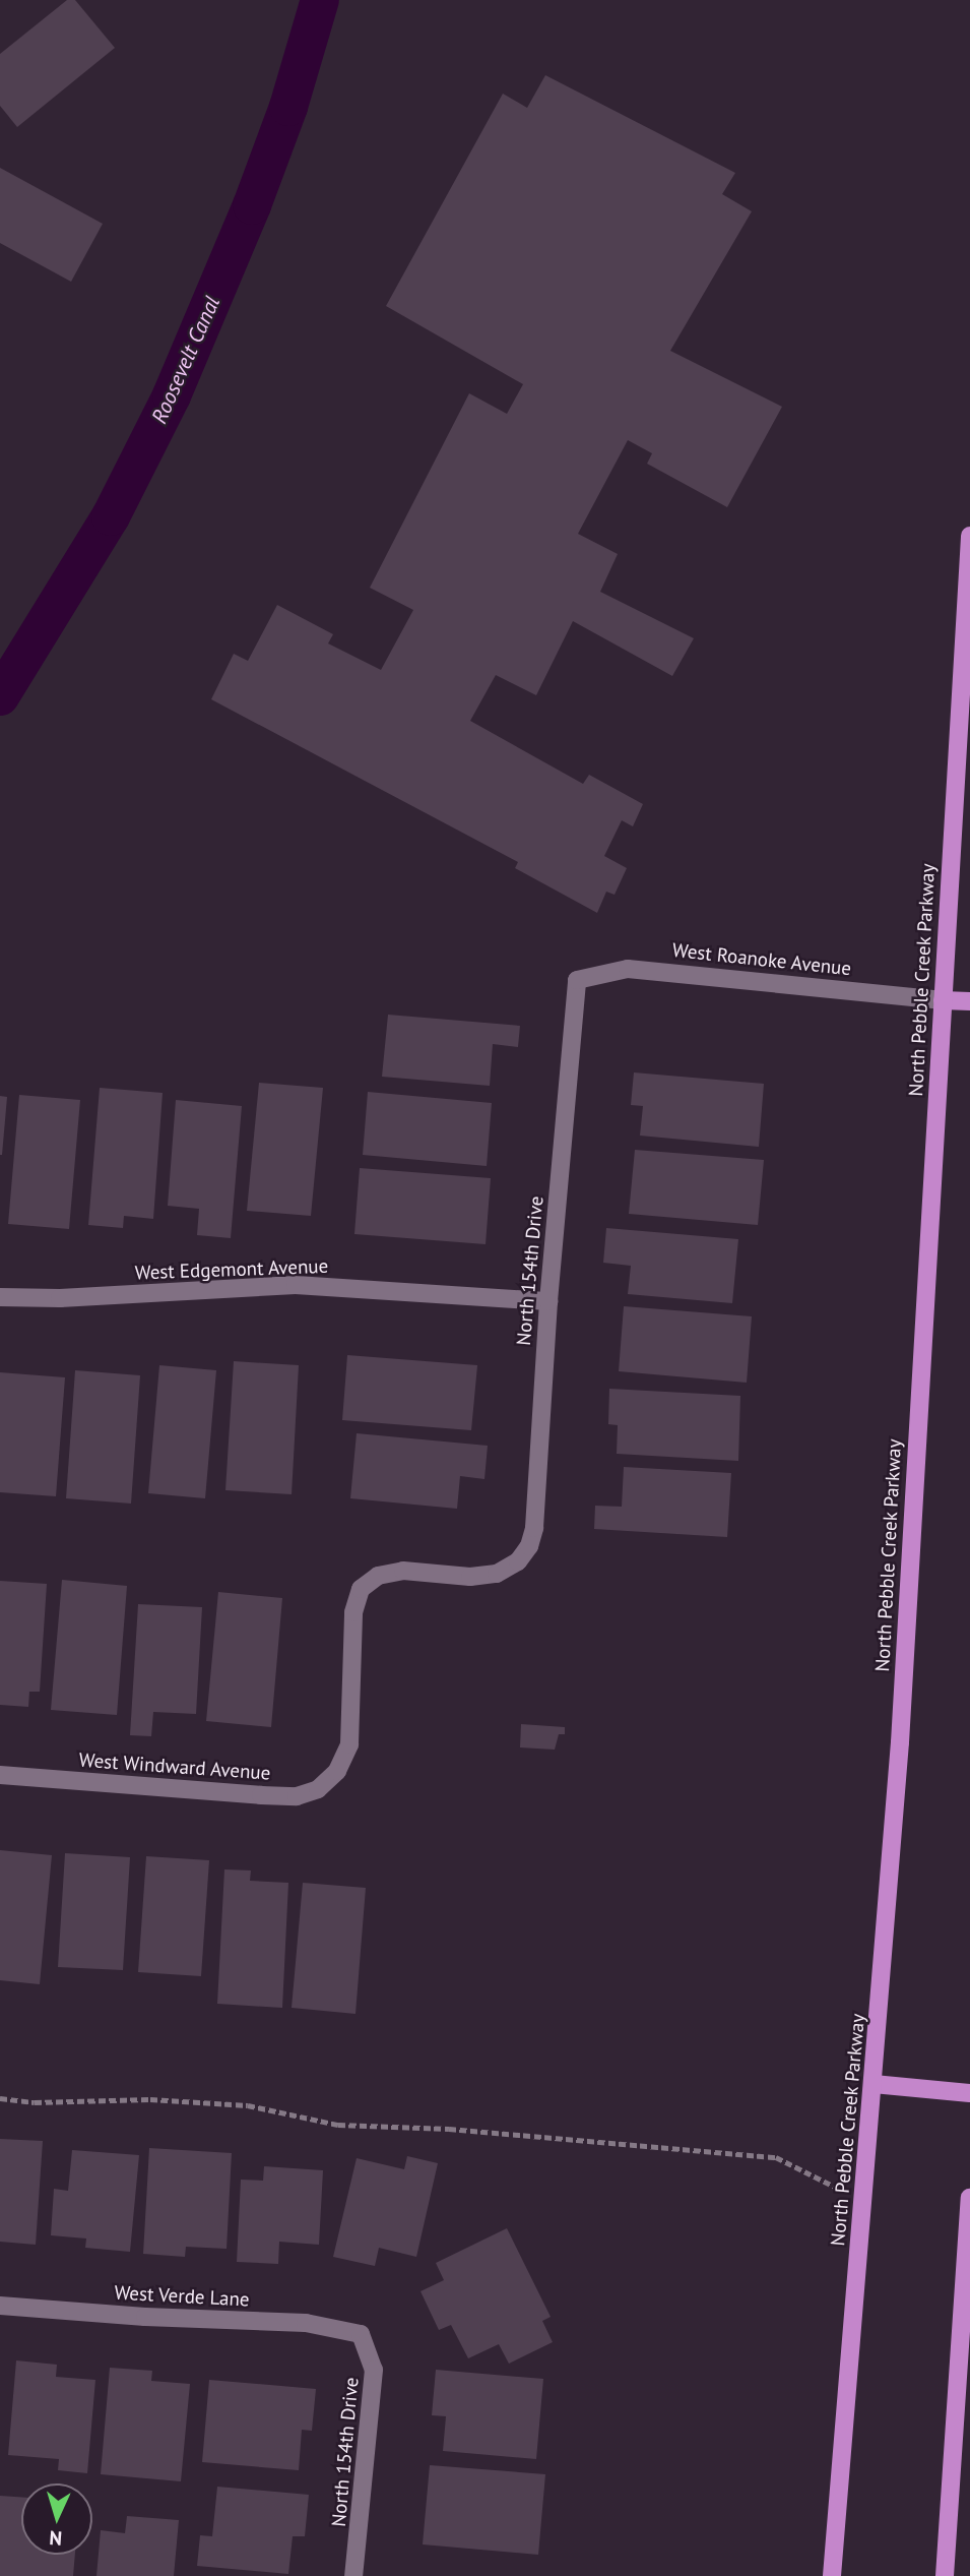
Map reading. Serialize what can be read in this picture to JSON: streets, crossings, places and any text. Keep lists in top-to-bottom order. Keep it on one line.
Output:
{"streets":{"main road":["North Pebble Creek Parkway"],"street":["West Roanoke Avenue","West Edgemont Avenue","North 154th Drive","West Windward Avenue","West Verde Lane"]},"crossings":[["West Roanoke Avenue","North Pebble Creek Parkway"],["West Roanoke Avenue","North 154th Drive"],["West Edgemont Avenue","North 154th Drive"],["North 154th Drive","West Windward Avenue"],["North 154th Drive","West Verde Lane"]],"water":["Roosevelt Canal"],"north":"bottom"}
